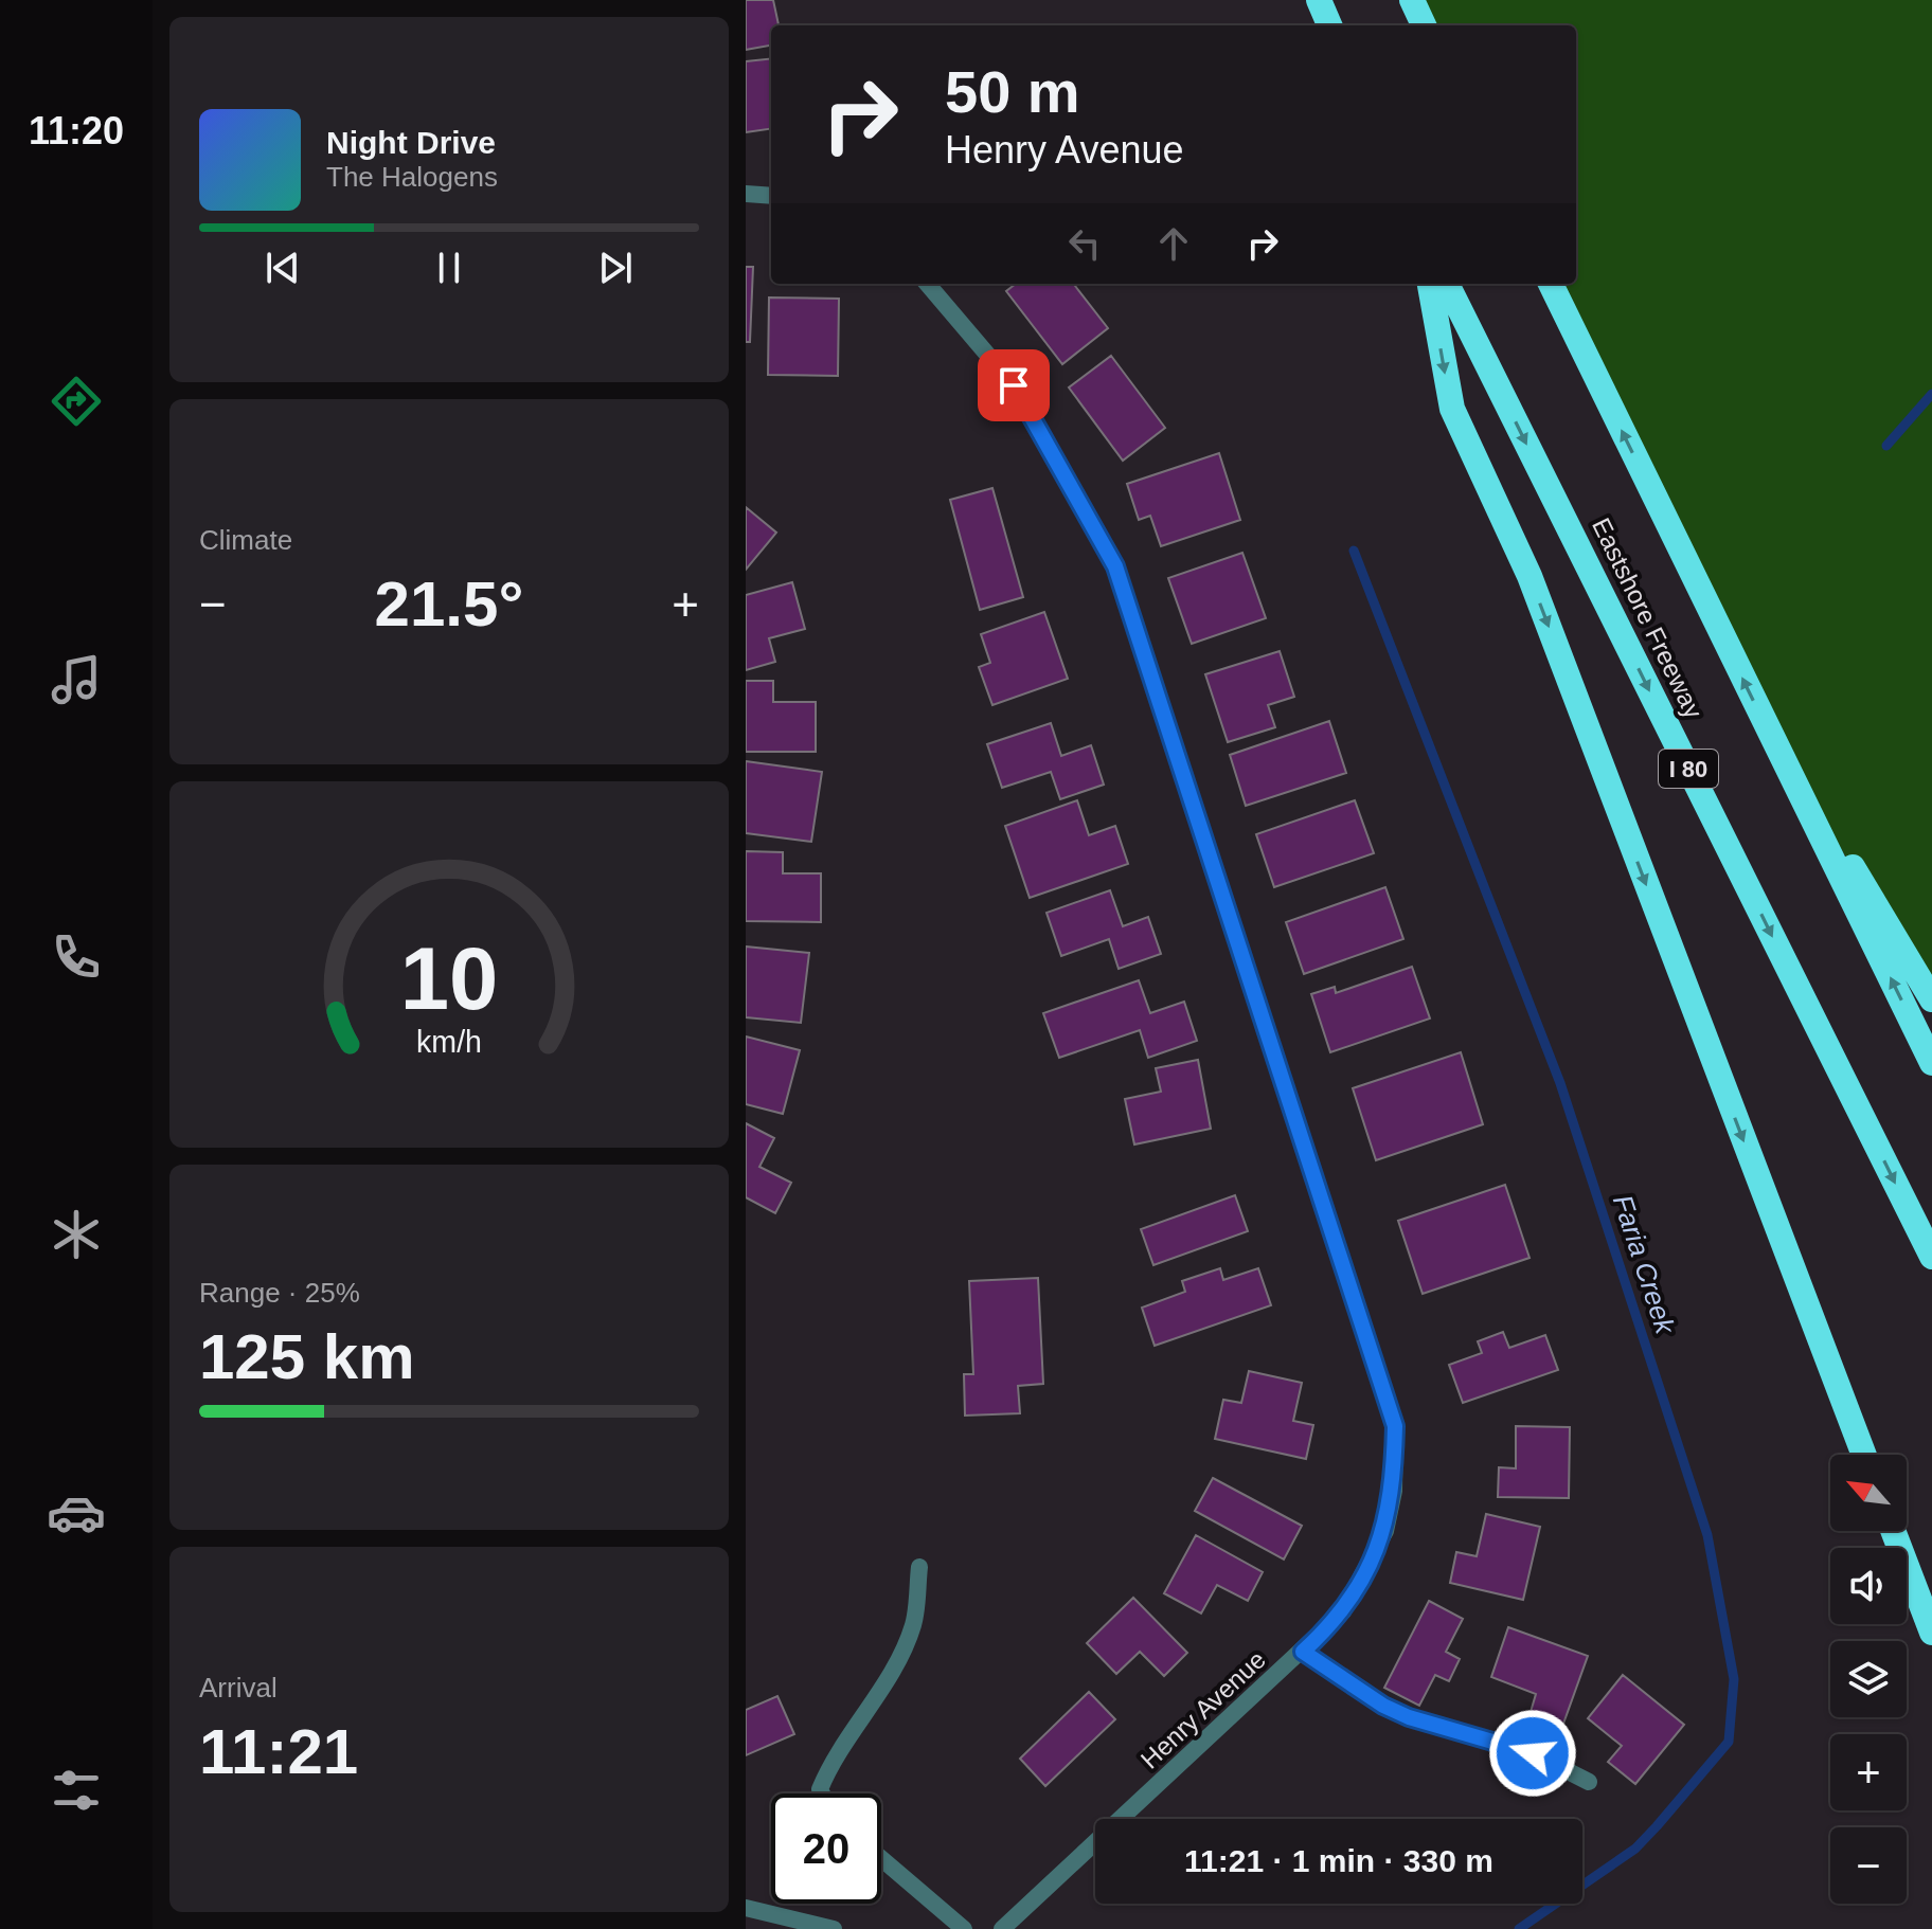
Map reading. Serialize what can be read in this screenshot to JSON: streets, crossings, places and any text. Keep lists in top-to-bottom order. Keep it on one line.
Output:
{"streets":{"highway":["Eastshore Freeway","I 80"],"street":["Henry Avenue"]},"water":["Faria Creek"],"north":"top left","page":{"tabs":"11:20","turn":["50 m","Henry Avenue"],"song":["Night Drive","The Halogens"],"tile":["Climate",["Range · 25%","125 km"],["Arrival","11:21"]],"heat":["−","21.5°","+"],"map_buttons":["+","−"],"limit":"20","trip":"11:21 · 1 min · 330 m","gauge":["10","km/h"]}}
